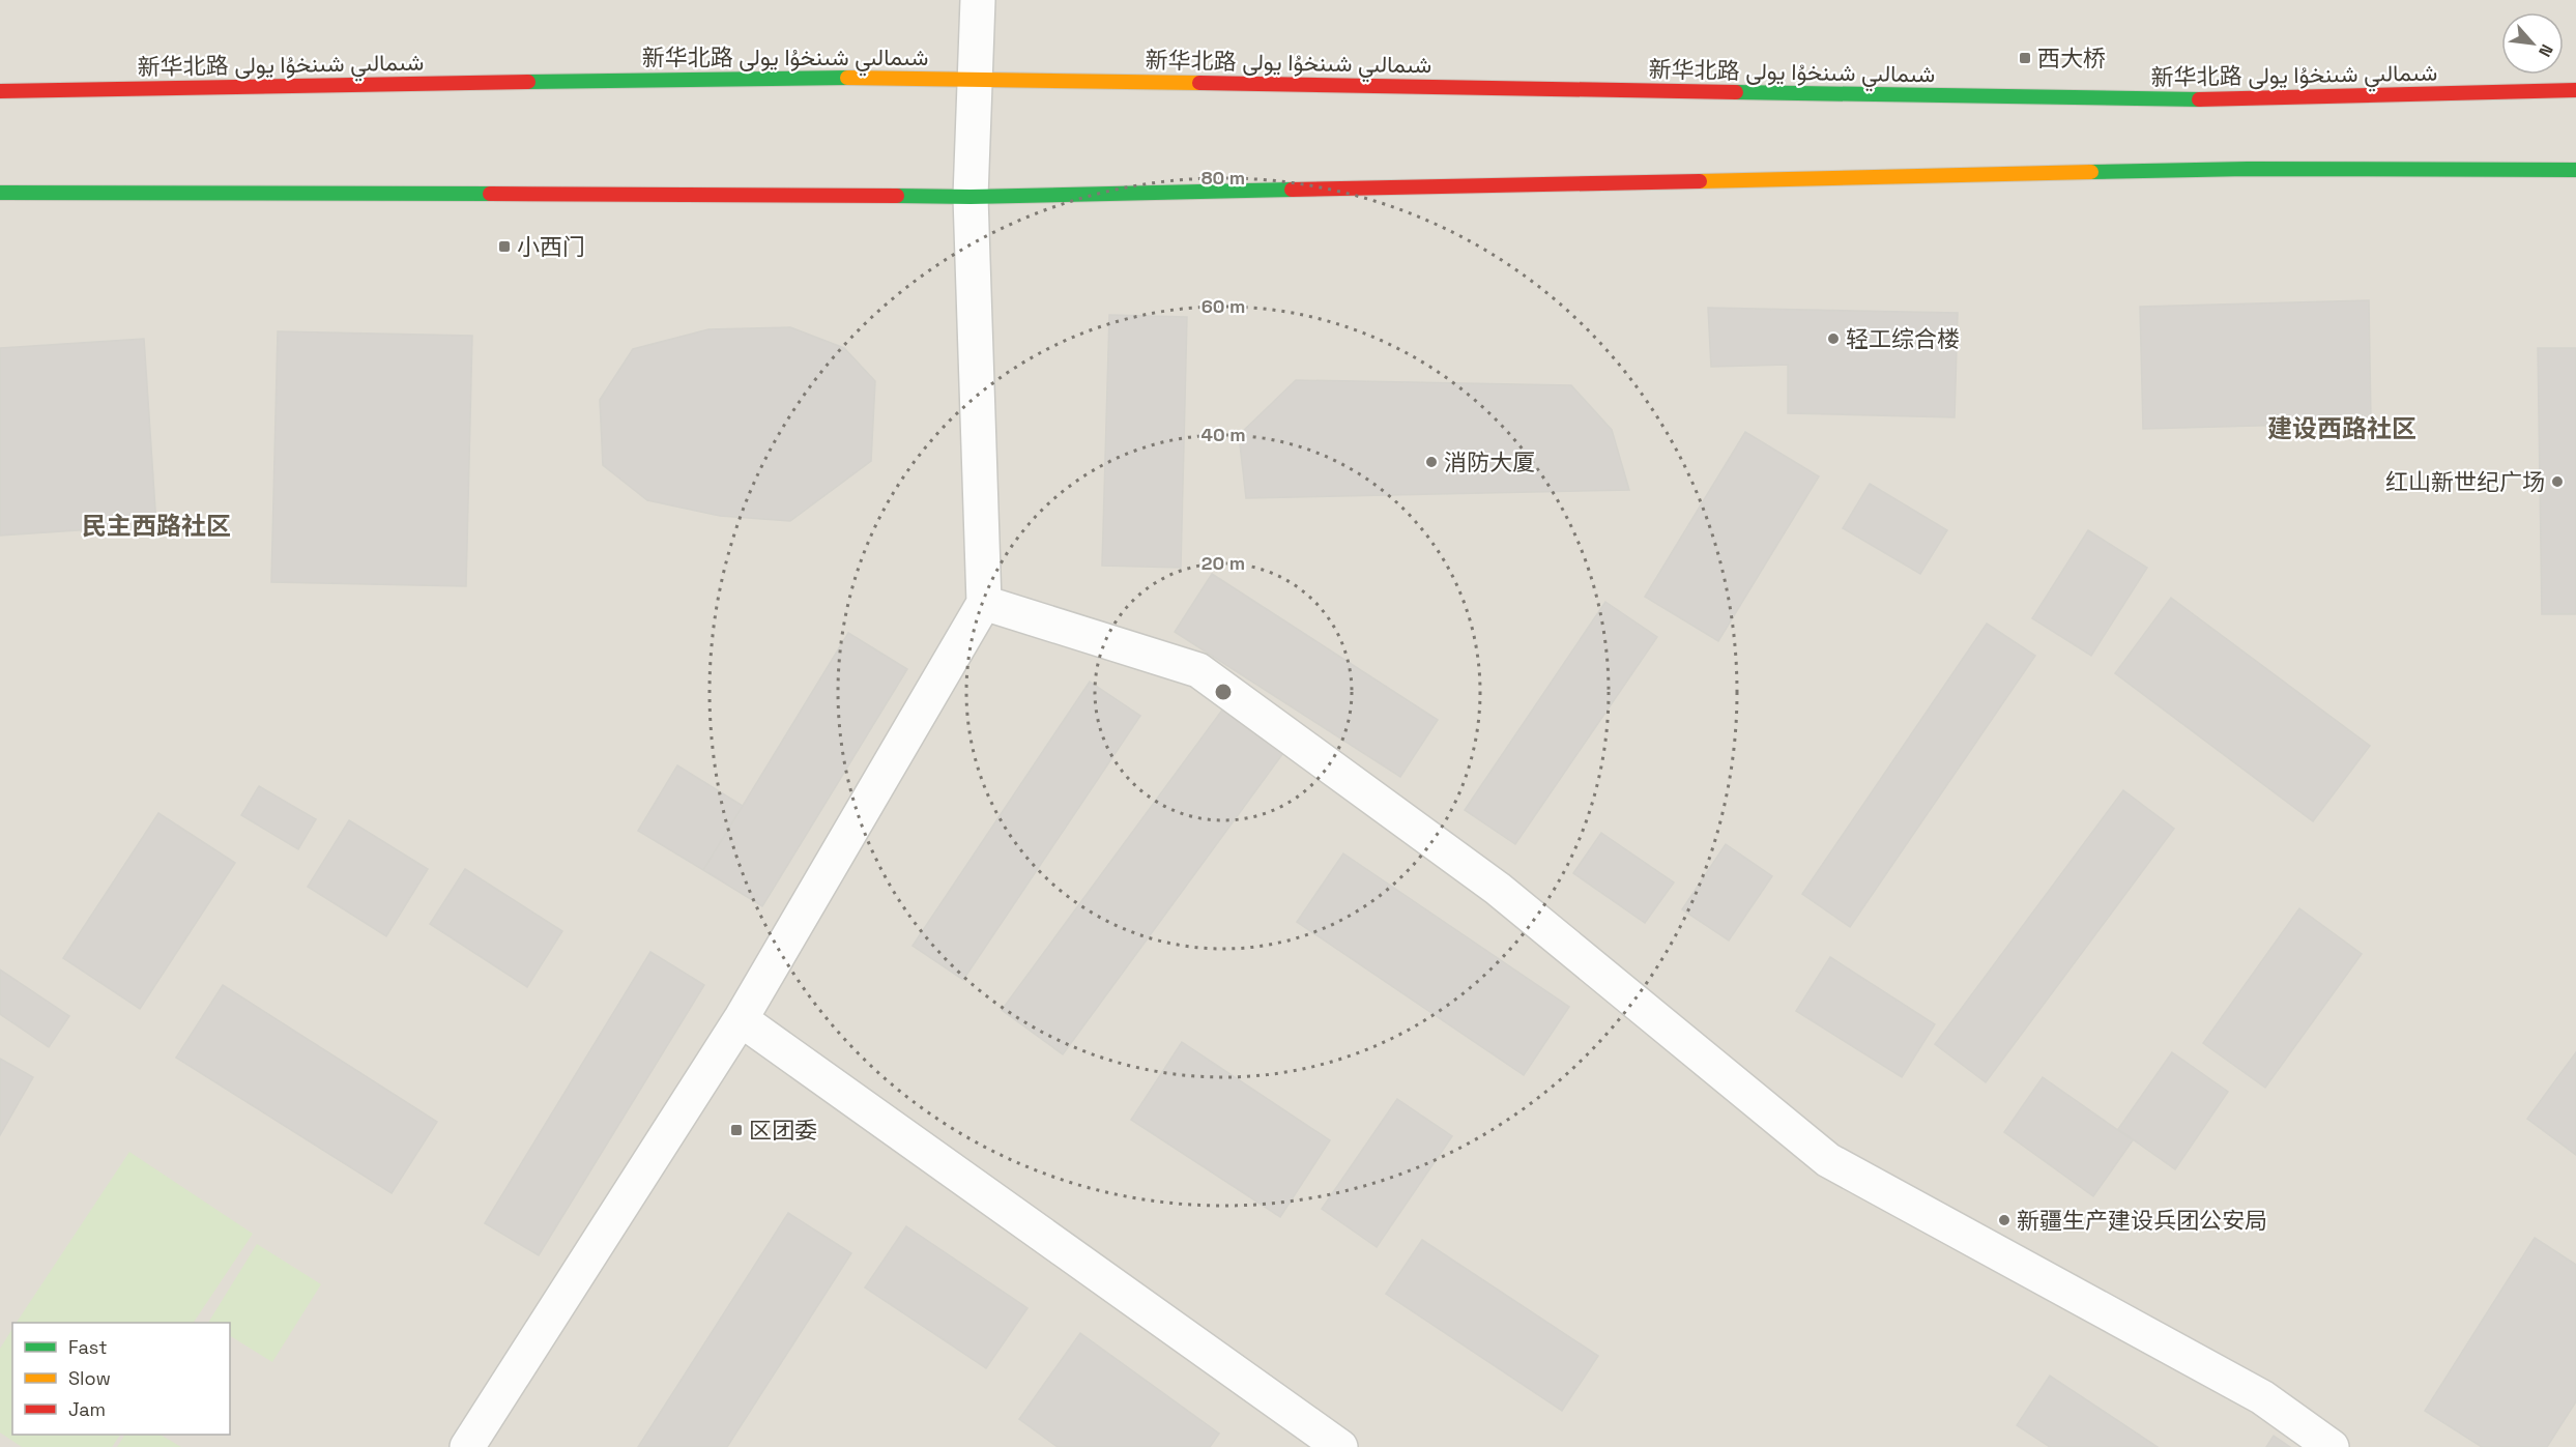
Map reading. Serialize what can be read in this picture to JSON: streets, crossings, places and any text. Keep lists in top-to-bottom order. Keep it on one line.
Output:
{"streets":{"main road":["新华北路 شىمالىي شىنخۇا يولى"]},"districts":["建设西路社区","民主西路社区"],"places":{"transit":["西大桥","小西门","区团委"],"other":["轻工综合楼","消防大厦","红山新世纪广场","新疆生产建设兵团公安局"]},"legend":["Fast","Slow","Jam"],"north":"bottom right","rings":["80 m","60 m","40 m","20 m"]}
